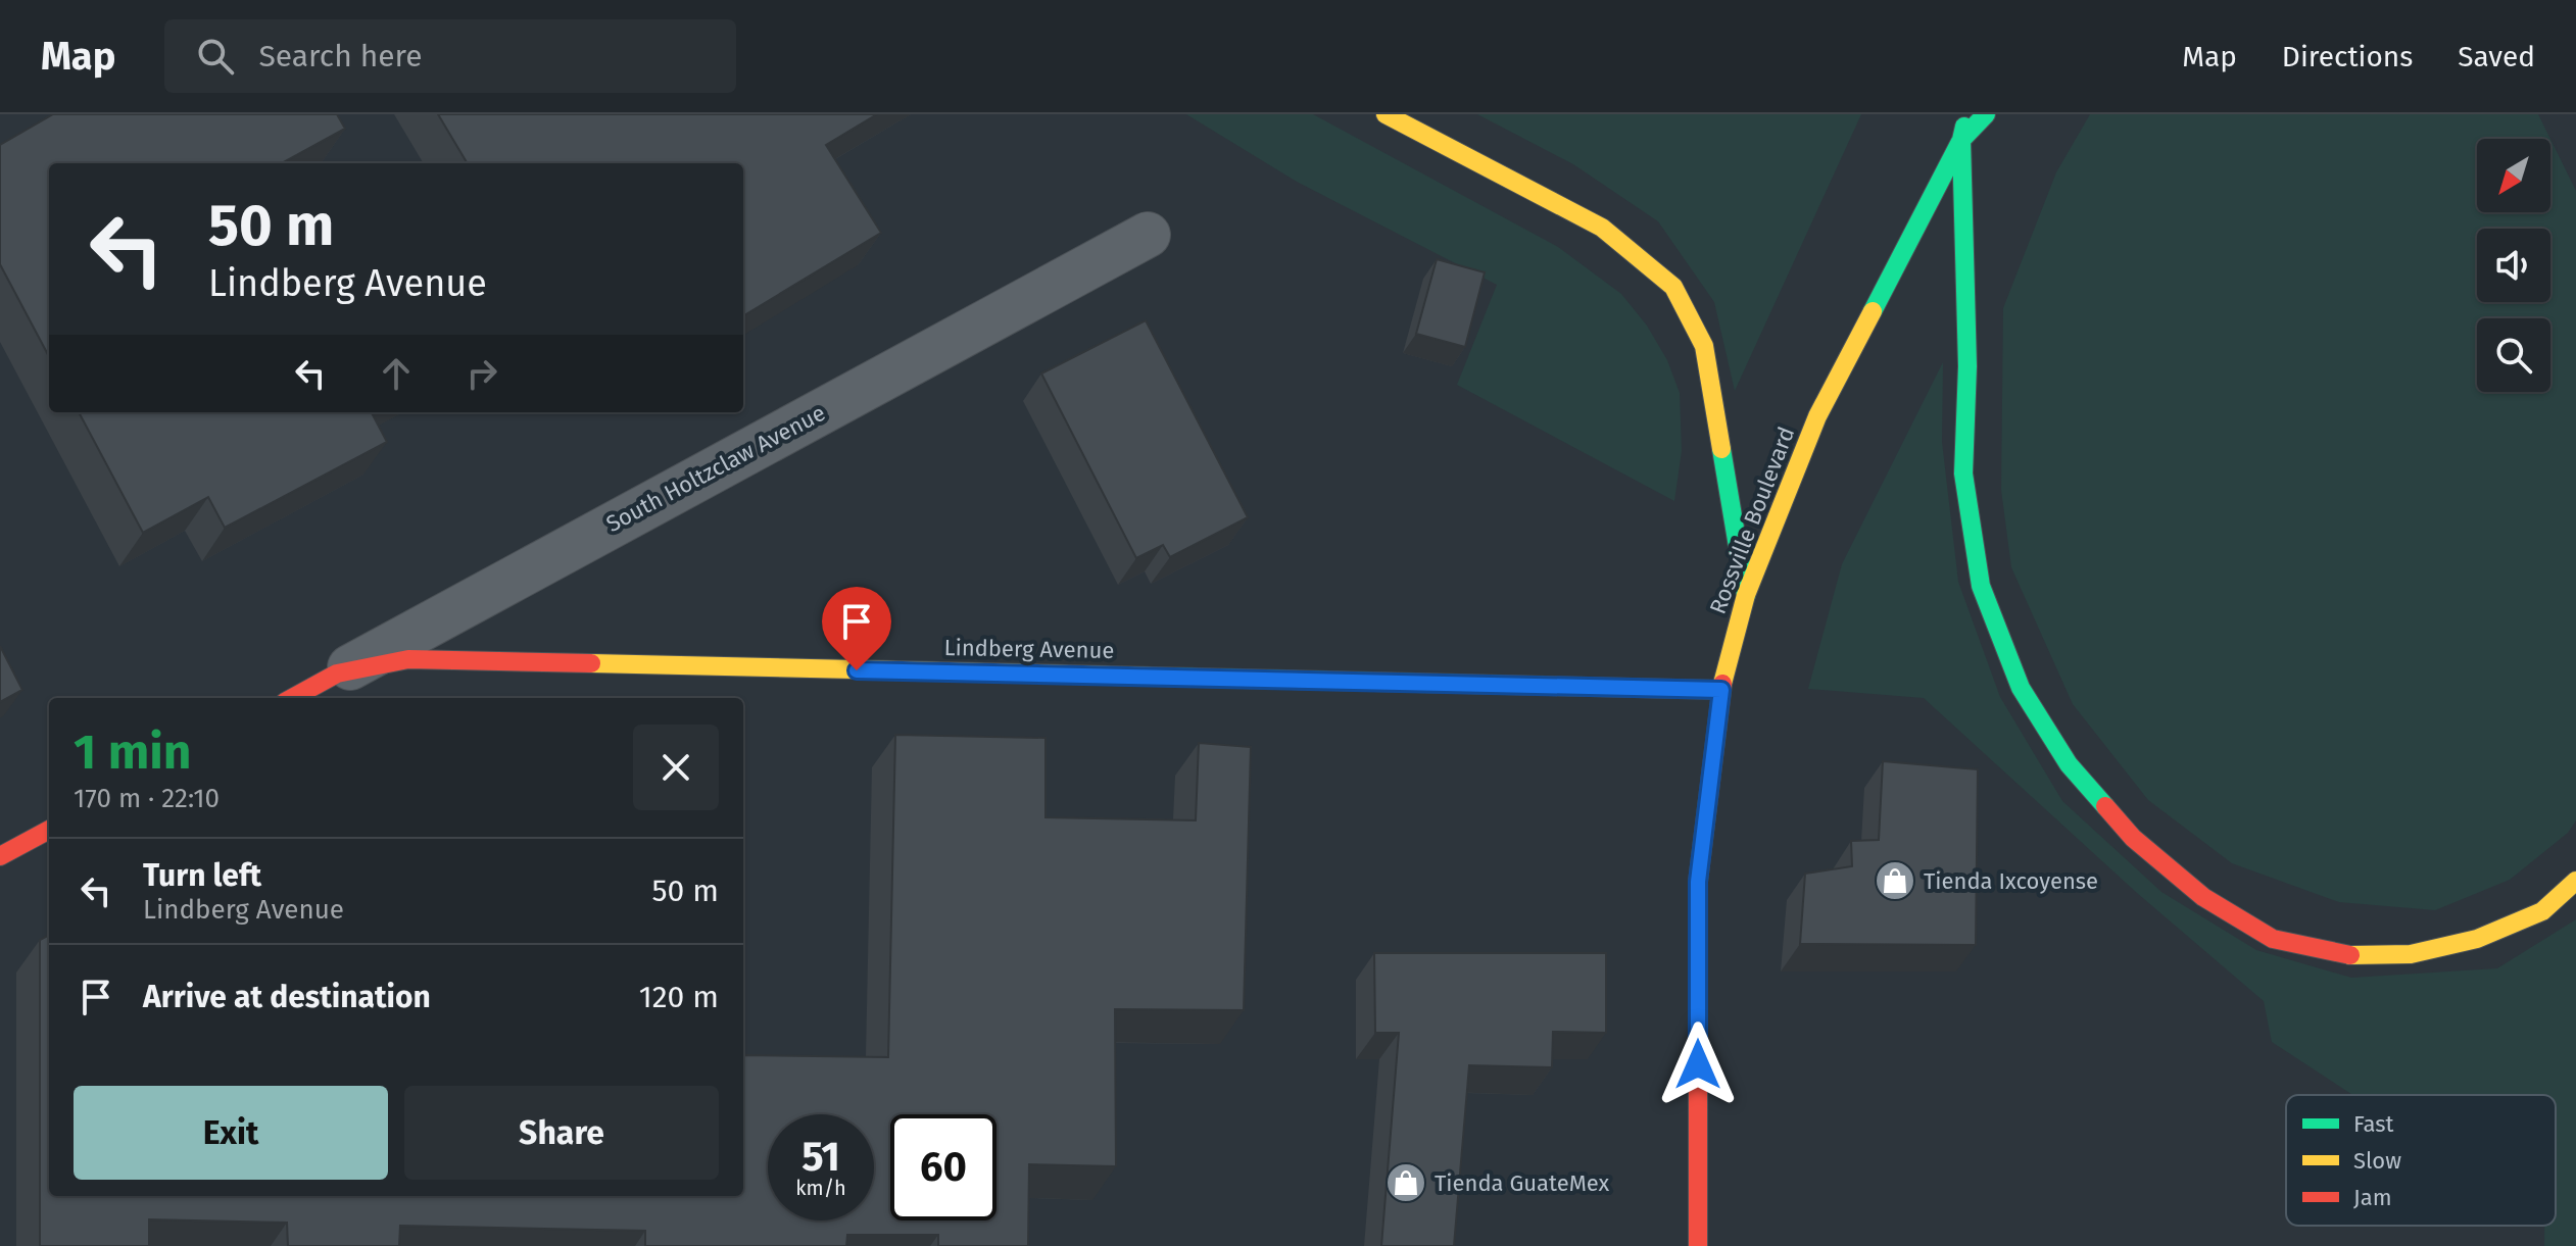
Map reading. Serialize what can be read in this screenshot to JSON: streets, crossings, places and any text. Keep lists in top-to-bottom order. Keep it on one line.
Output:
{"streets":{"main road":["South Holtzclaw Avenue","Rossville Boulevard","Lindberg Avenue"]},"crossings":[["South Holtzclaw Avenue","Lindberg Avenue"],["Rossville Boulevard","Lindberg Avenue"]],"places":{"shop":["Tienda Ixcoyense","Tienda GuateMex"]},"legend":["Fast","Slow","Jam"],"north":"bottom left","page":{"header":"Map","search":"Search here","nav":["Map","Directions","Saved"],"turn":["50 m","Lindberg Avenue"],"heading":["1 min","170 m · 22:10"],"list":[{"name":"Turn left","note":"Lindberg Avenue","value":"50 m"},{"name":"Arrive at destination","value":"120 m"}],"buttons":["Exit","Share"],"speed":"51 km/h","limit":"60"}}
